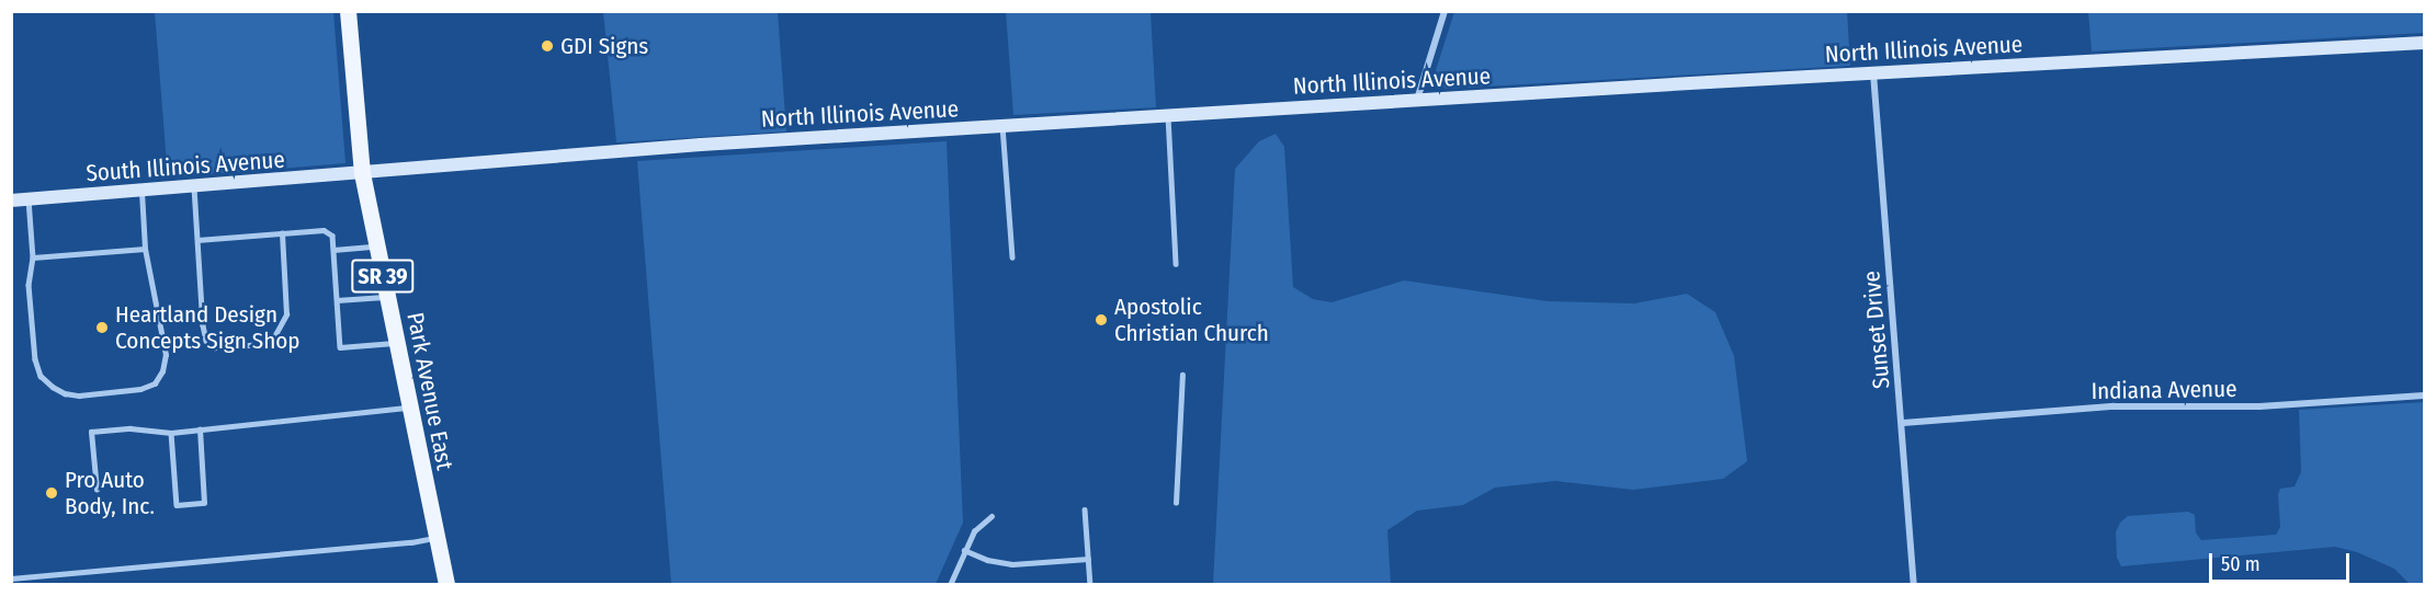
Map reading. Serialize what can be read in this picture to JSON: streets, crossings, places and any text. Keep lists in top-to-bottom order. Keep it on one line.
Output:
{"streets":{"main road":["SR 39","Park Avenue East"],"street":["North Illinois Avenue","South Illinois Avenue","Sunset Drive","Indiana Avenue"]},"crossings":[["North Illinois Avenue","South Illinois Avenue"],["North Illinois Avenue","Sunset Drive"],["North Illinois Avenue","Park Avenue East"],["South Illinois Avenue","Park Avenue East"],["Sunset Drive","Indiana Avenue"]],"places":["GDI Signs","Apostolic Christian Church","Heartland Design Concepts Sign Shop","Pro Auto Body, Inc."],"scale_bar":"50 m"}
